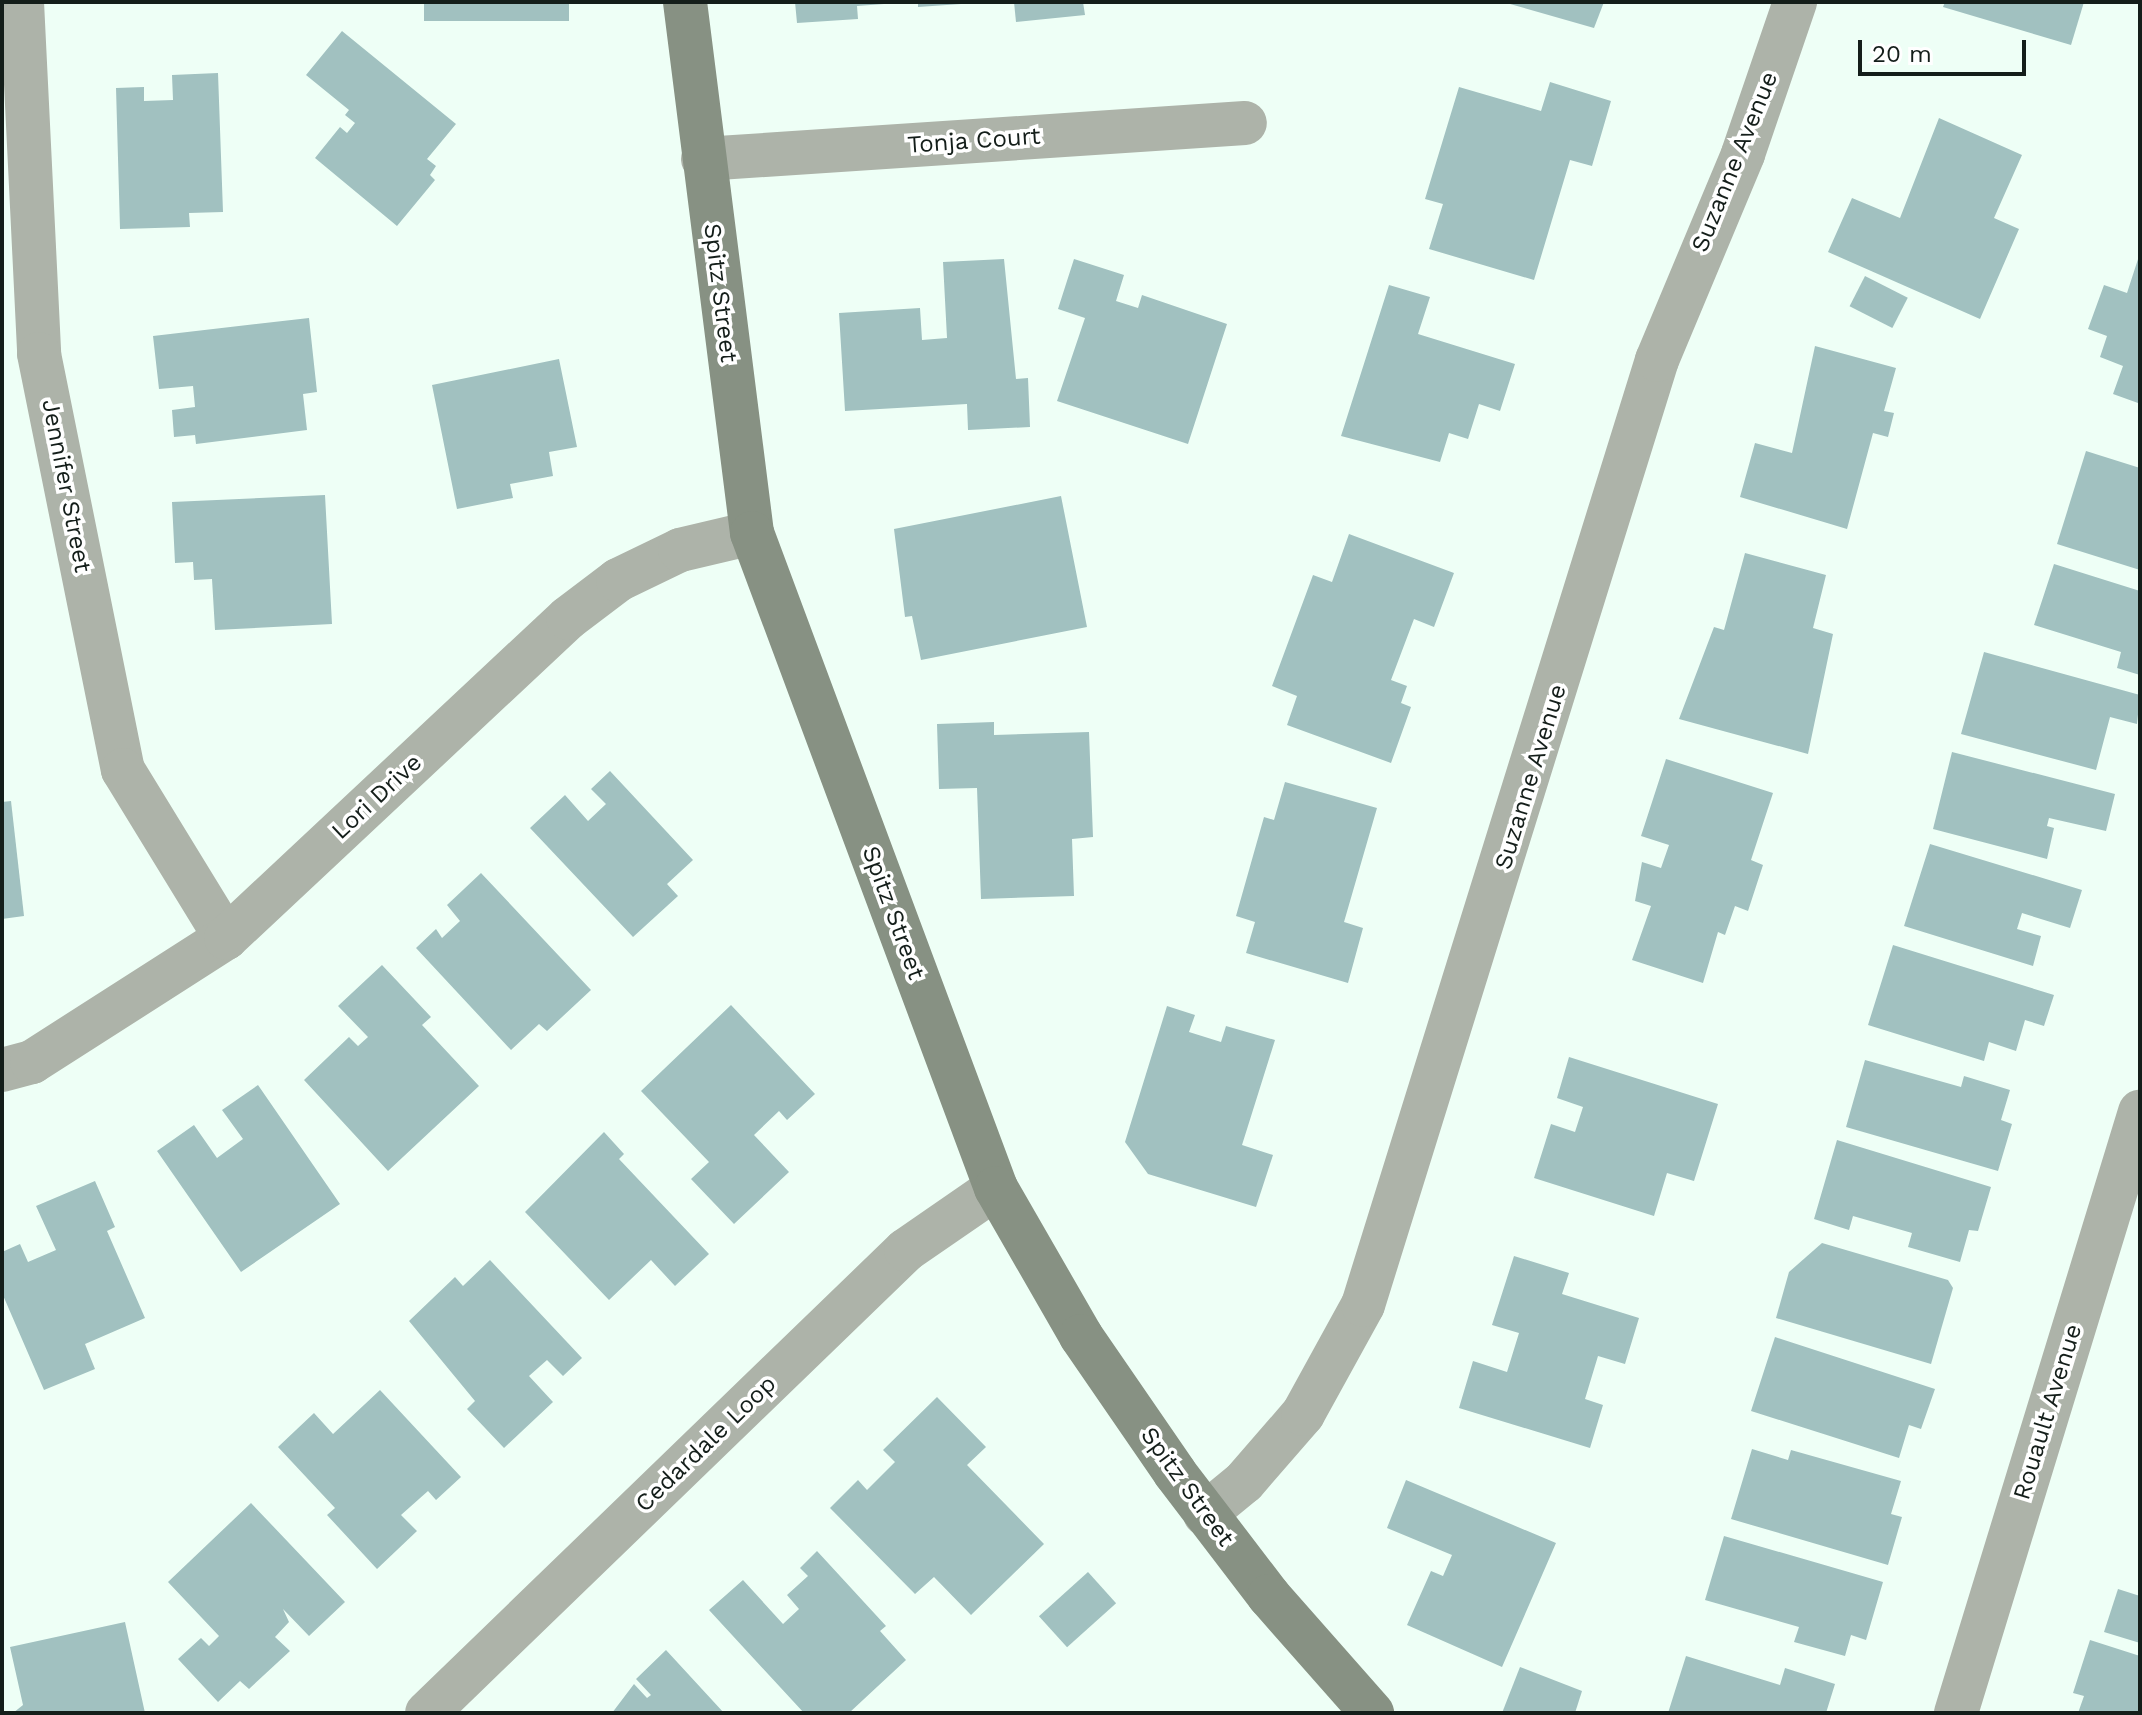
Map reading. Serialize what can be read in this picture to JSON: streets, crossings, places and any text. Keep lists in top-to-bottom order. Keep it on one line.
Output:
{"streets":{"street":["Tonja Court","Suzanne Avenue","Spitz Street","Jennifer Street","Lori Drive","Rouault Avenue","Cedardale Loop"]},"crossings":[["Tonja Court","Spitz Street"],["Suzanne Avenue","Spitz Street"],["Spitz Street","Lori Drive"],["Spitz Street","Cedardale Loop"],["Jennifer Street","Lori Drive"]],"scale_bar":"20 m"}
